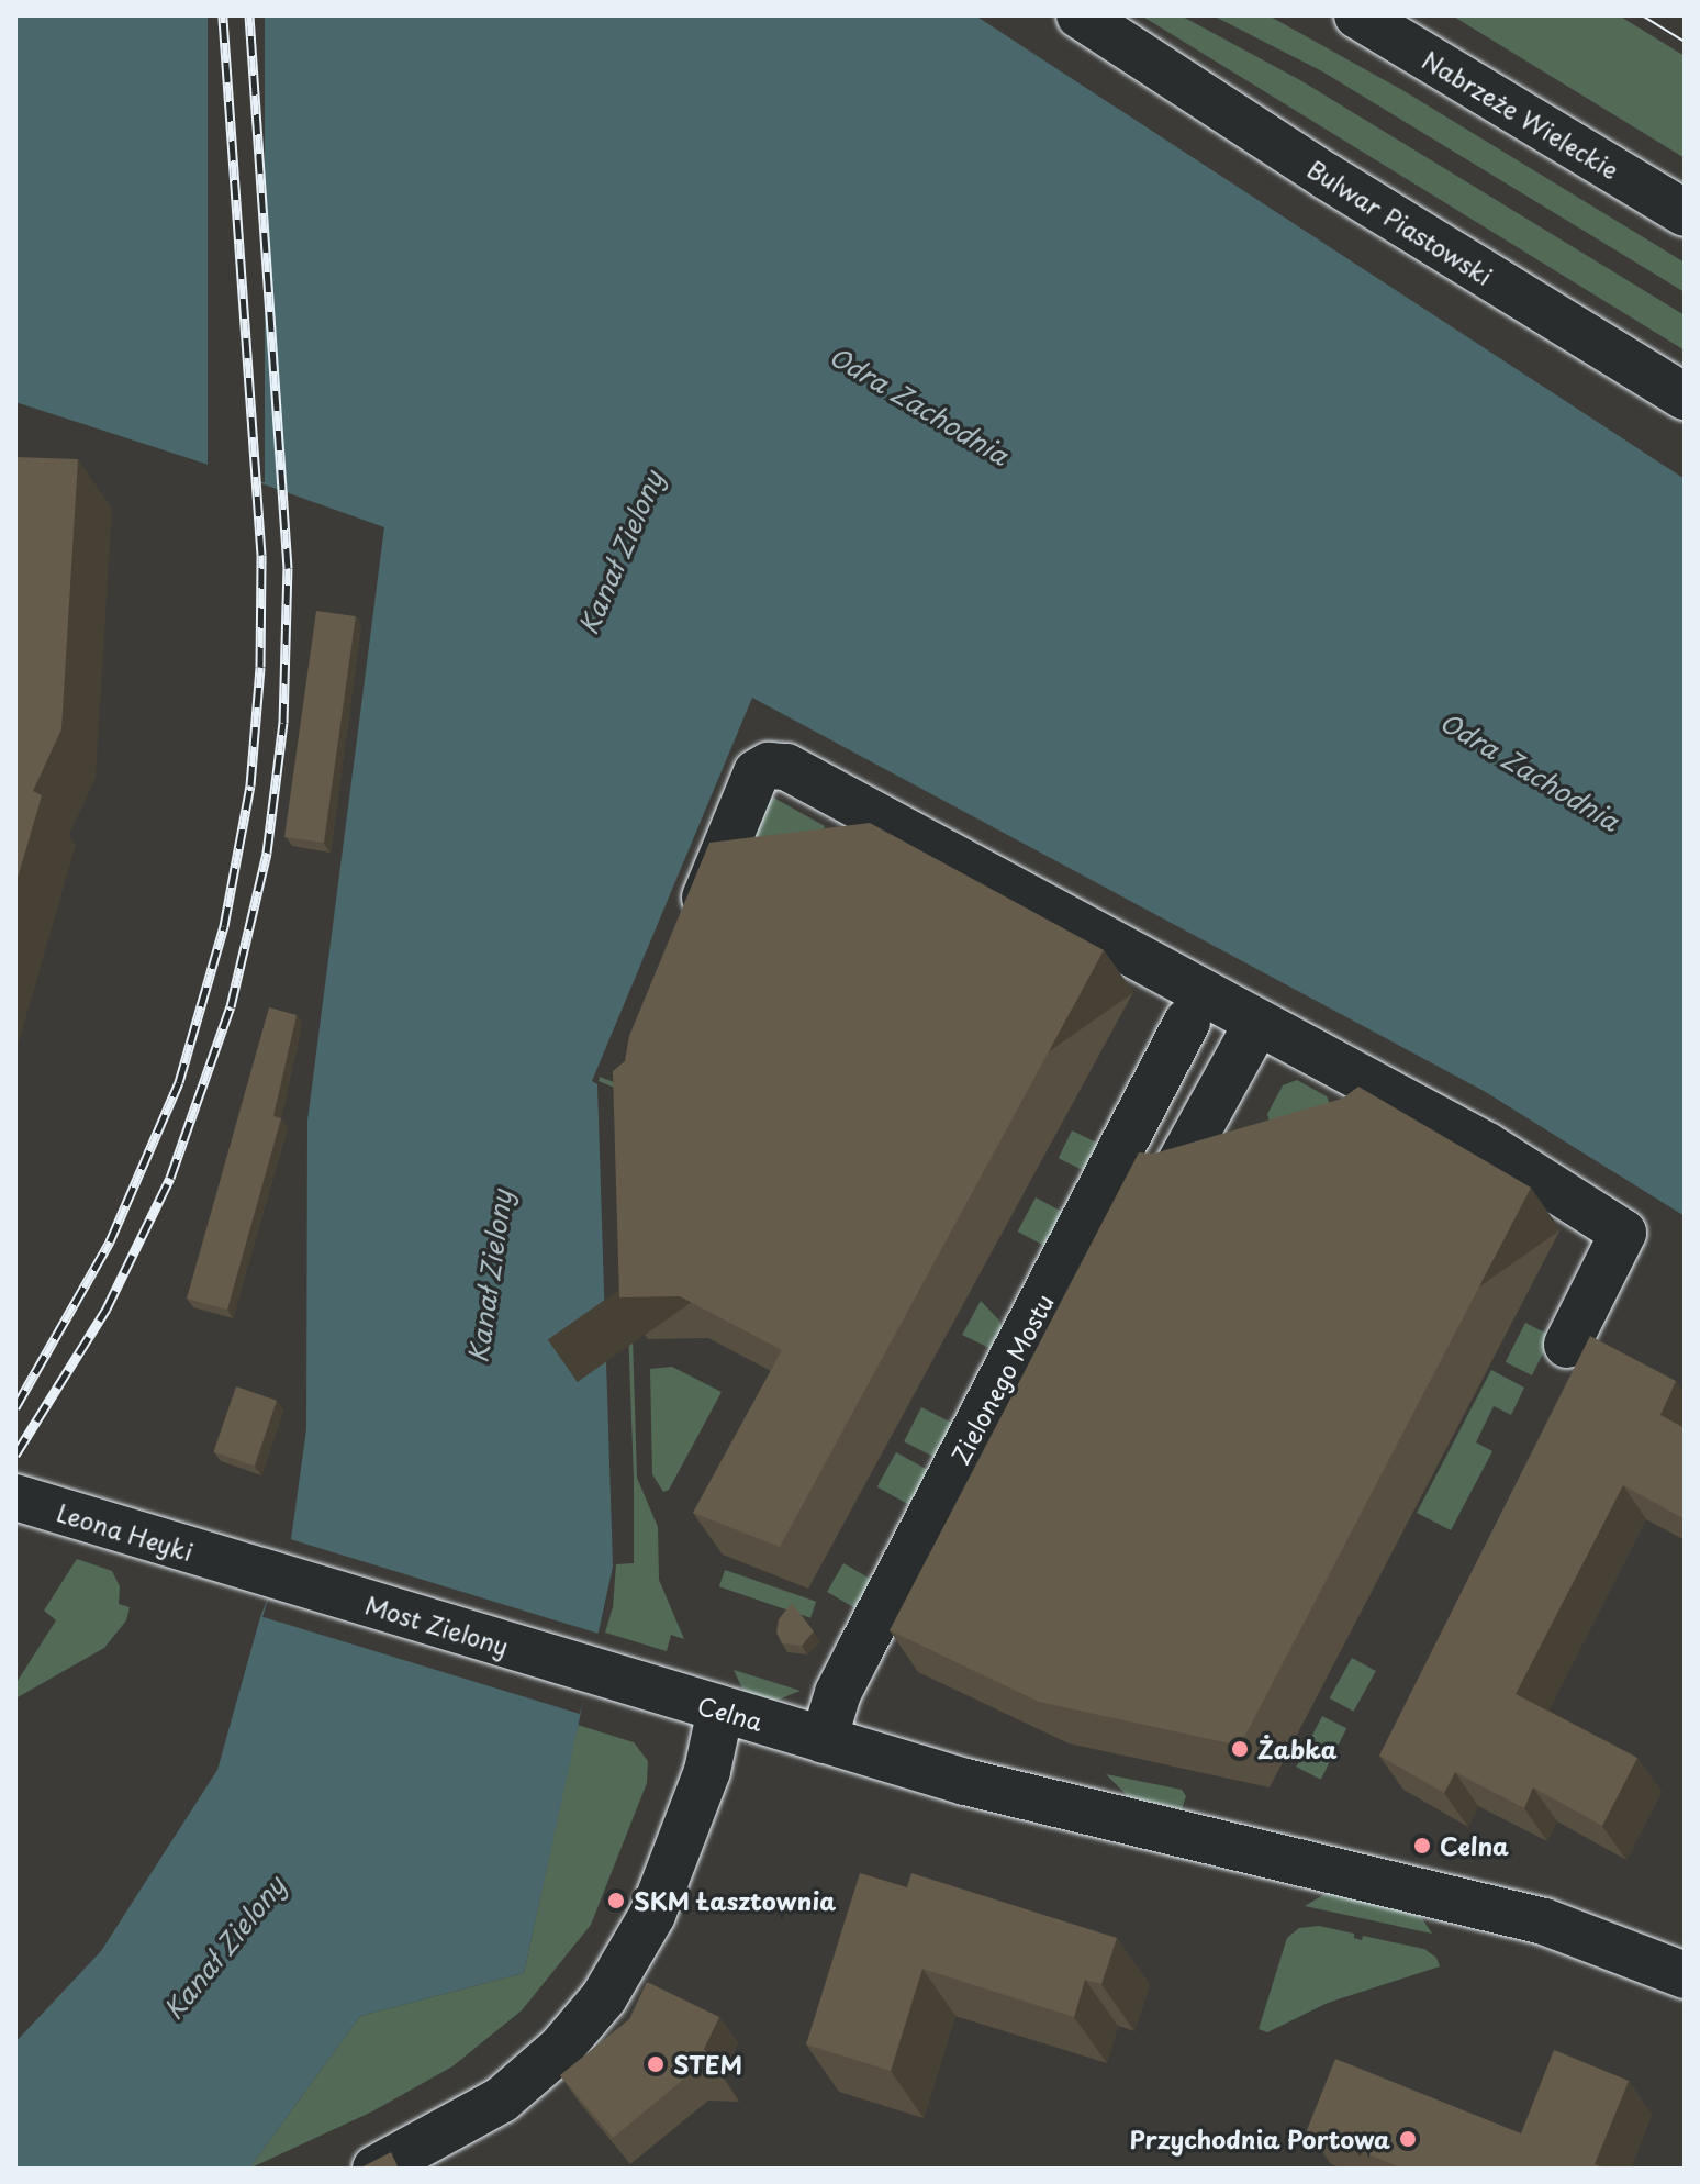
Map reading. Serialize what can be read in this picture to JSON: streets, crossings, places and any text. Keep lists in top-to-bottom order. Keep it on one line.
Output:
{"streets":{"street":["Nabrzeże Wieleckie","Bulwar Piastowski","Zielonego Mostu","Leona Heyki","Most Zielony","Celna"]},"crossings":[["Zielonego Mostu","Celna"],["Leona Heyki","Most Zielony"],["Most Zielony","Celna"]],"water":["Odra Zachodnia","Kanał Zielony"],"places":["Żabka","Celna","SKM Łasztownia","STEM","Przychodnia Portowa"]}
